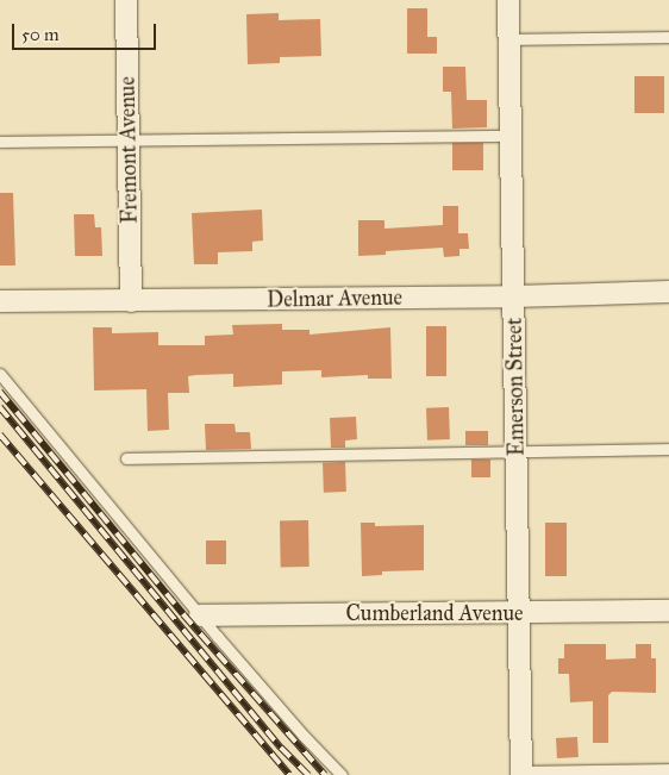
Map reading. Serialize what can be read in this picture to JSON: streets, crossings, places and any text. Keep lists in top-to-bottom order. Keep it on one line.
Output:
{"streets":{"street":["Fremont Avenue","Delmar Avenue","Emerson Street","Cumberland Avenue"]},"crossings":[["Fremont Avenue","Delmar Avenue"],["Delmar Avenue","Emerson Street"],["Emerson Street","Cumberland Avenue"]],"scale_bar":"50 m"}
